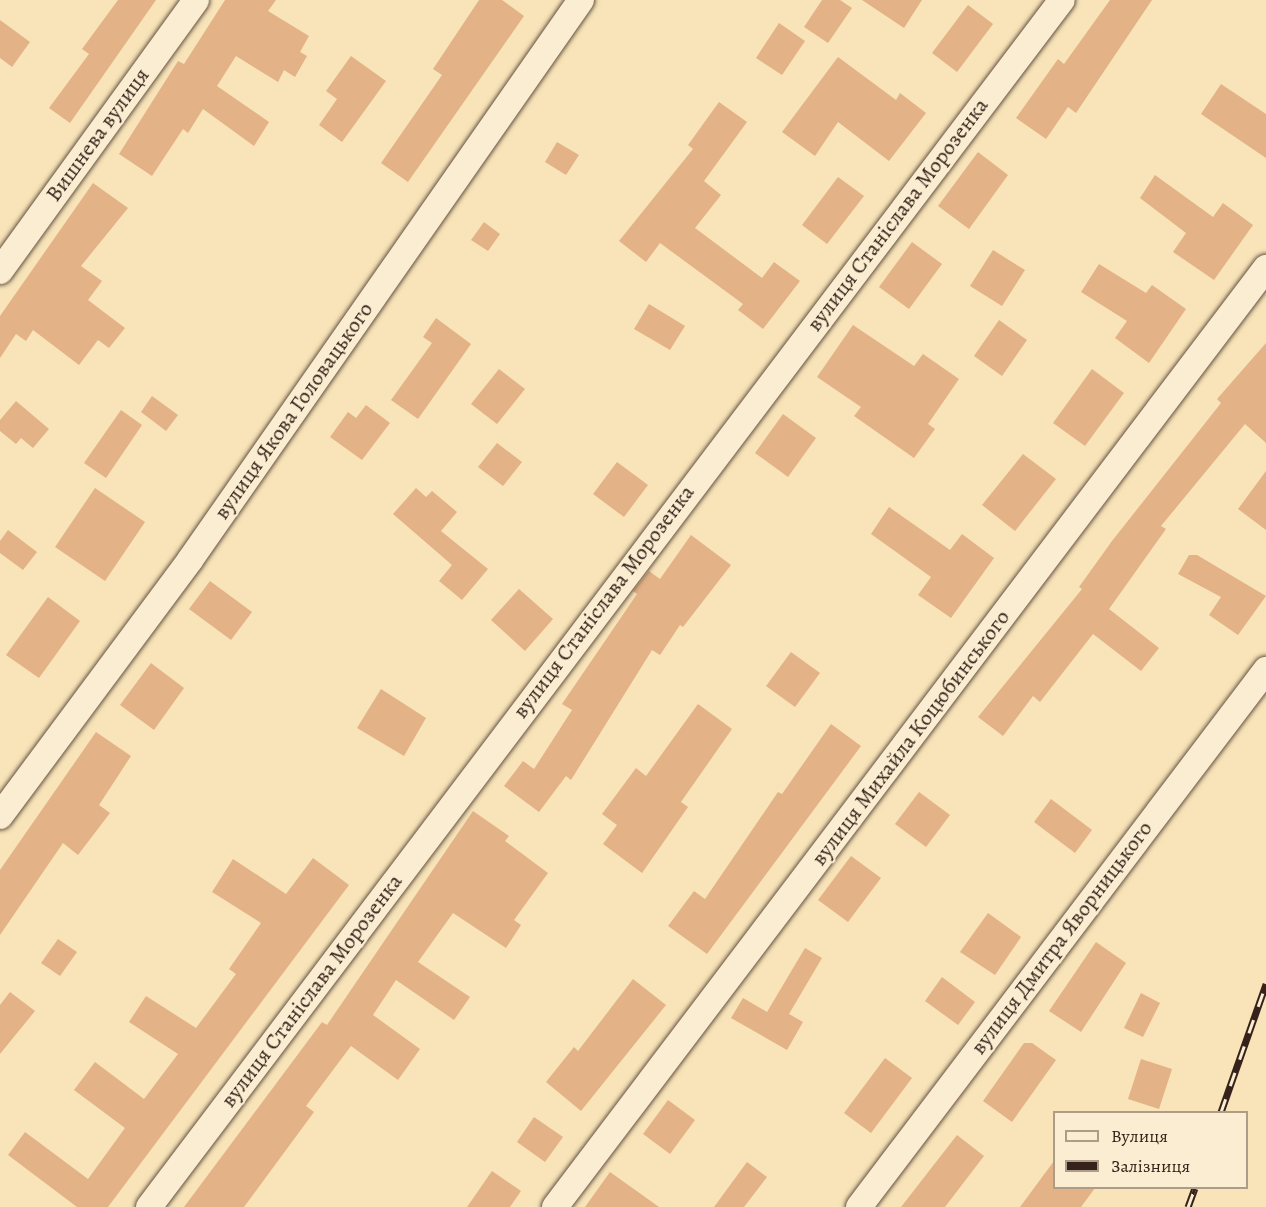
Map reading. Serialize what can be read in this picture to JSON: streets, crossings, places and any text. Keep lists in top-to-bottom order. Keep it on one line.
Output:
{"streets":{"street":["Вишнева вулиця","вулиця Станіслава Морозенка","вулиця Якова Головацького","вулиця Михайла Коцюбинського","вулиця Дмитра Яворницького"]},"legend":["Вулиця","Залізниця"]}
